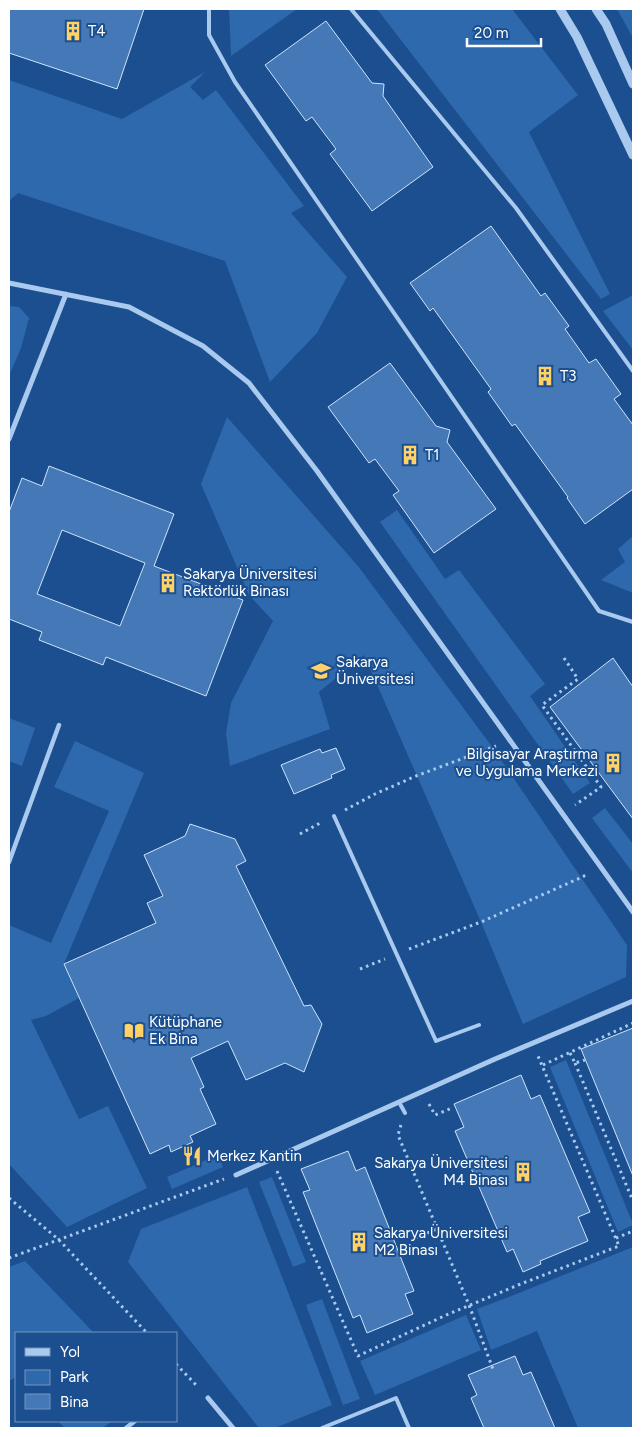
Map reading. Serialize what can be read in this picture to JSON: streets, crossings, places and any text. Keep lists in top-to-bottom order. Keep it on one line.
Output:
{"places":{"building":["T4","T3","T1","Sakarya Üniversitesi Rektörlük Binası","Bilgisayar Araştırma ve Uygulama Merkezi","Sakarya Üniversitesi M4 Binası","Sakarya Üniversitesi M2 Binası"],"school or university":["Sakarya Üniversitesi"],"library":["Kütüphane Ek Bina"],"restaurant":["Merkez Kantin"]},"legend":["Yol","Park","Bina"],"scale_bar":"20 m"}
